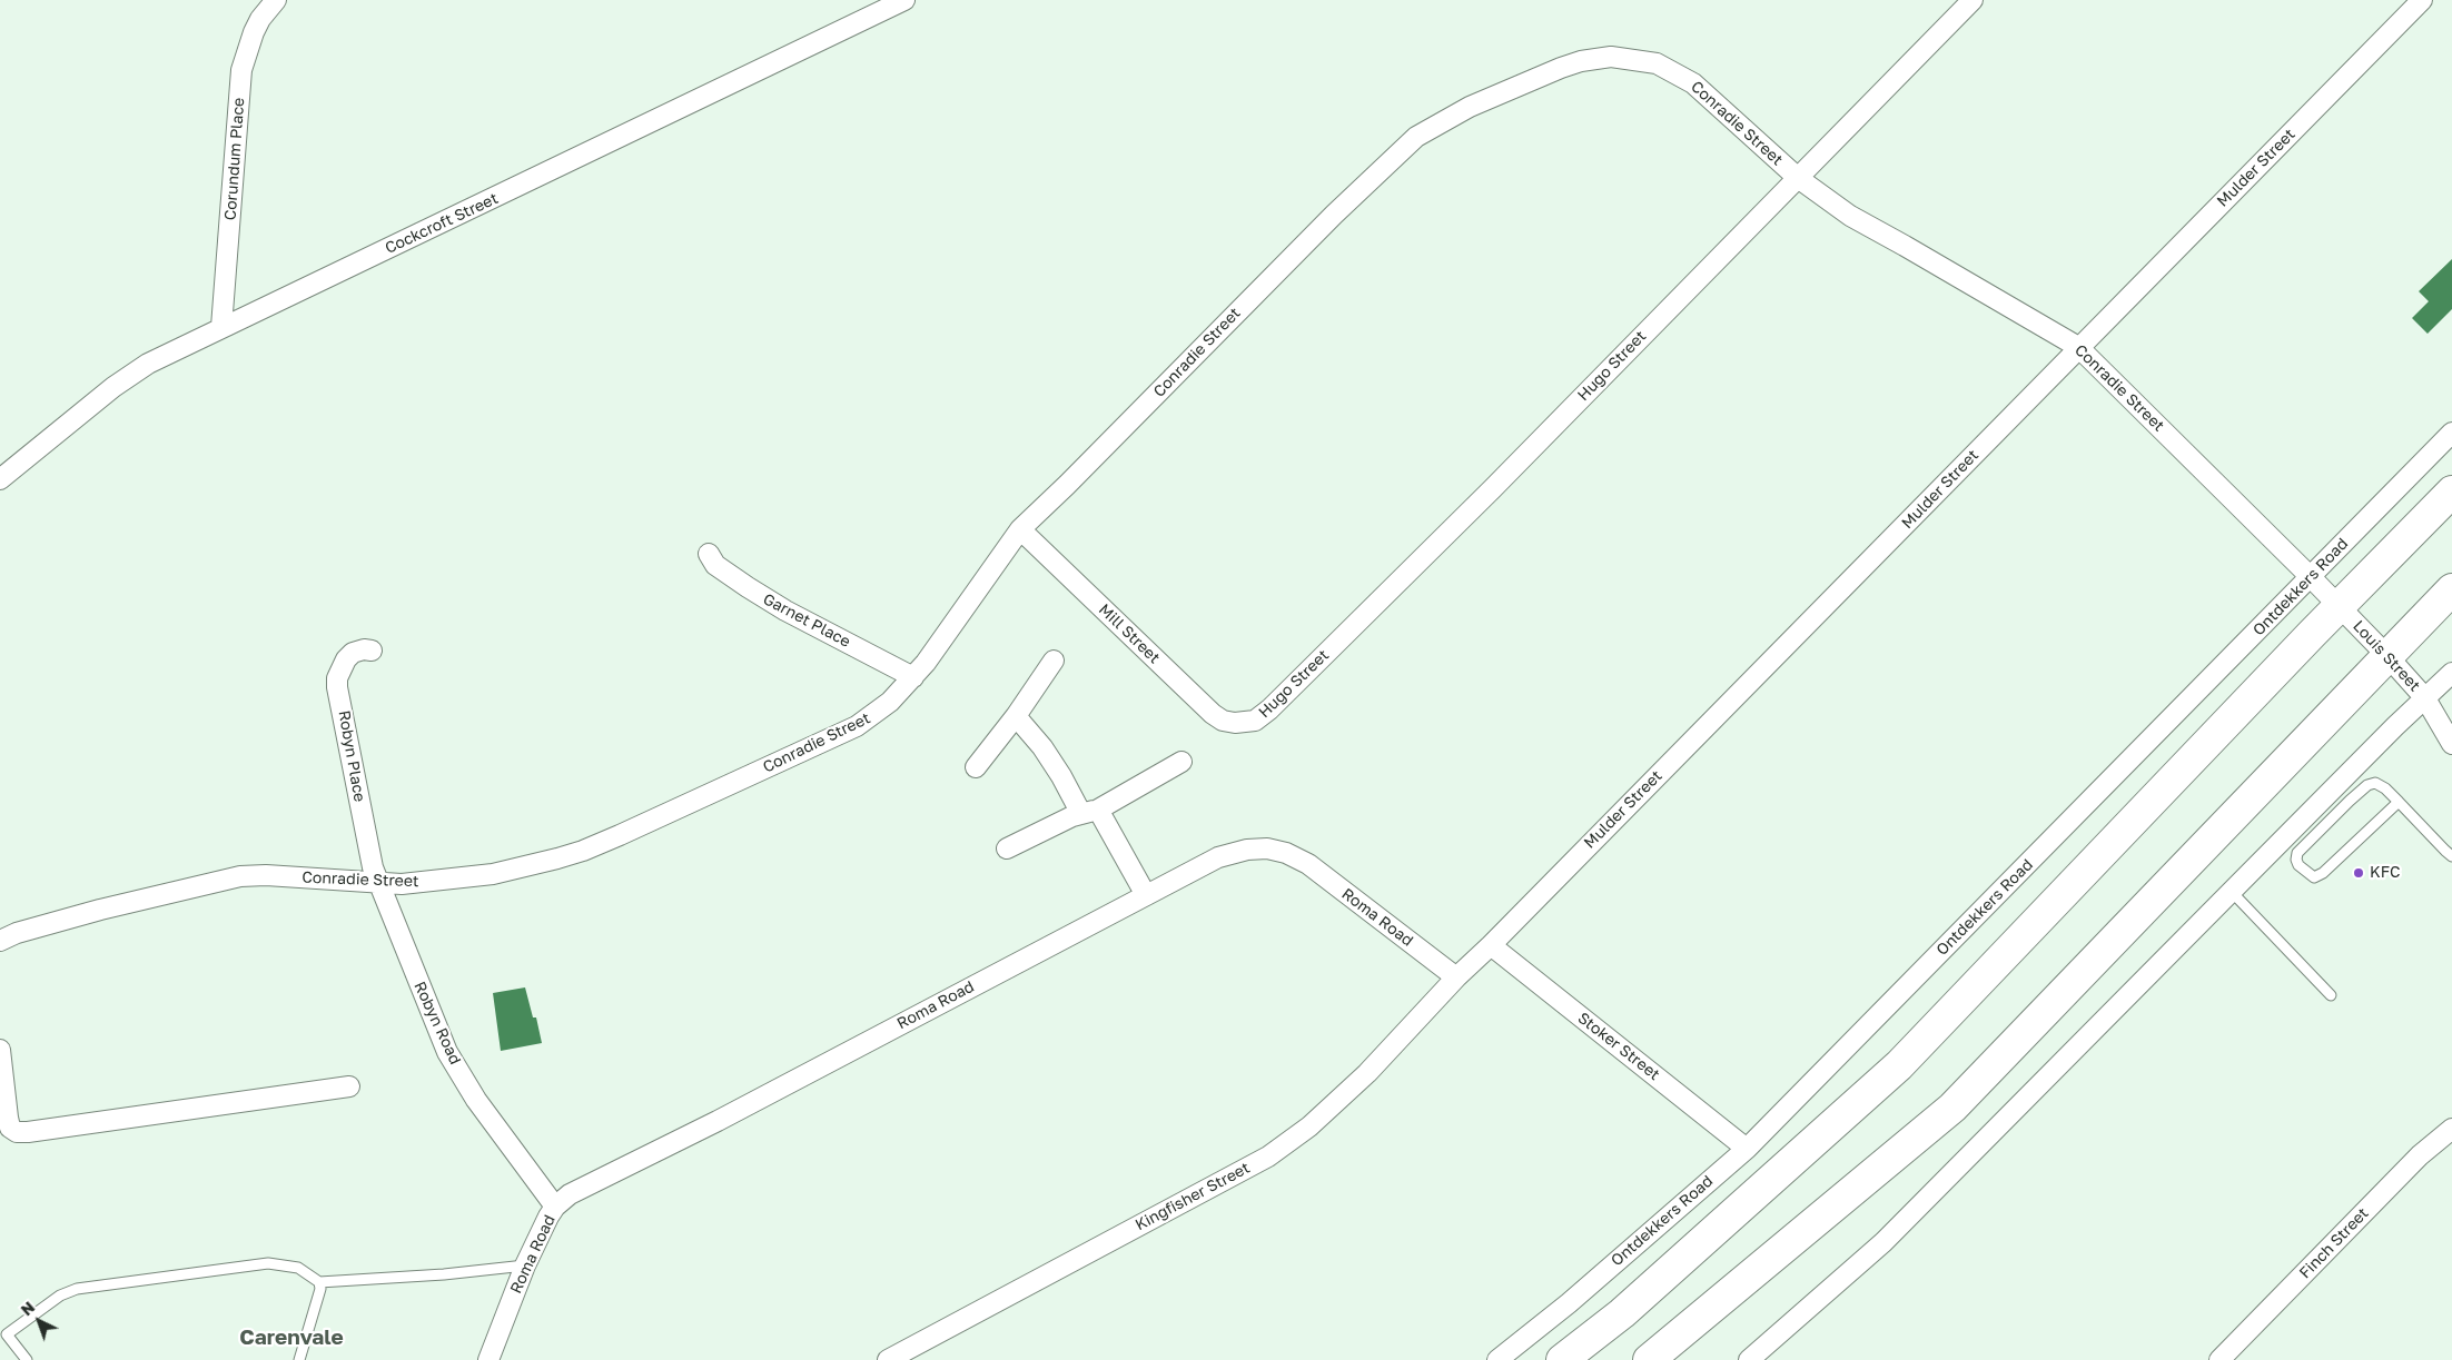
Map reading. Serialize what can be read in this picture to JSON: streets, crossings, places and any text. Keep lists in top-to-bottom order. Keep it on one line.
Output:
{"streets":{"street":["Conradie Street","Corundum Place","Mulder Street","Cockcroft Street","Hugo Street","Ontdekkers Road","Garnet Place","Mill Street","Louis Street","Robyn Place","Roma Road","Robyn Road","Stoker Street","Kingfisher Street","Finch Street"]},"crossings":[["Conradie Street","Mulder Street"],["Conradie Street","Hugo Street"],["Conradie Street","Ontdekkers Road"],["Conradie Street","Garnet Place"],["Conradie Street","Mill Street"],["Conradie Street","Louis Street"],["Conradie Street","Robyn Place"],["Conradie Street","Robyn Road"],["Corundum Place","Cockcroft Street"],["Mulder Street","Roma Road"],["Mulder Street","Stoker Street"],["Mulder Street","Kingfisher Street"],["Hugo Street","Mill Street"],["Ontdekkers Road","Louis Street"],["Ontdekkers Road","Stoker Street"],["Robyn Place","Robyn Road"],["Roma Road","Robyn Road"],["Roma Road","Kingfisher Street"]],"districts":["Carenvale"],"places":["KFC"],"north":"top left"}
